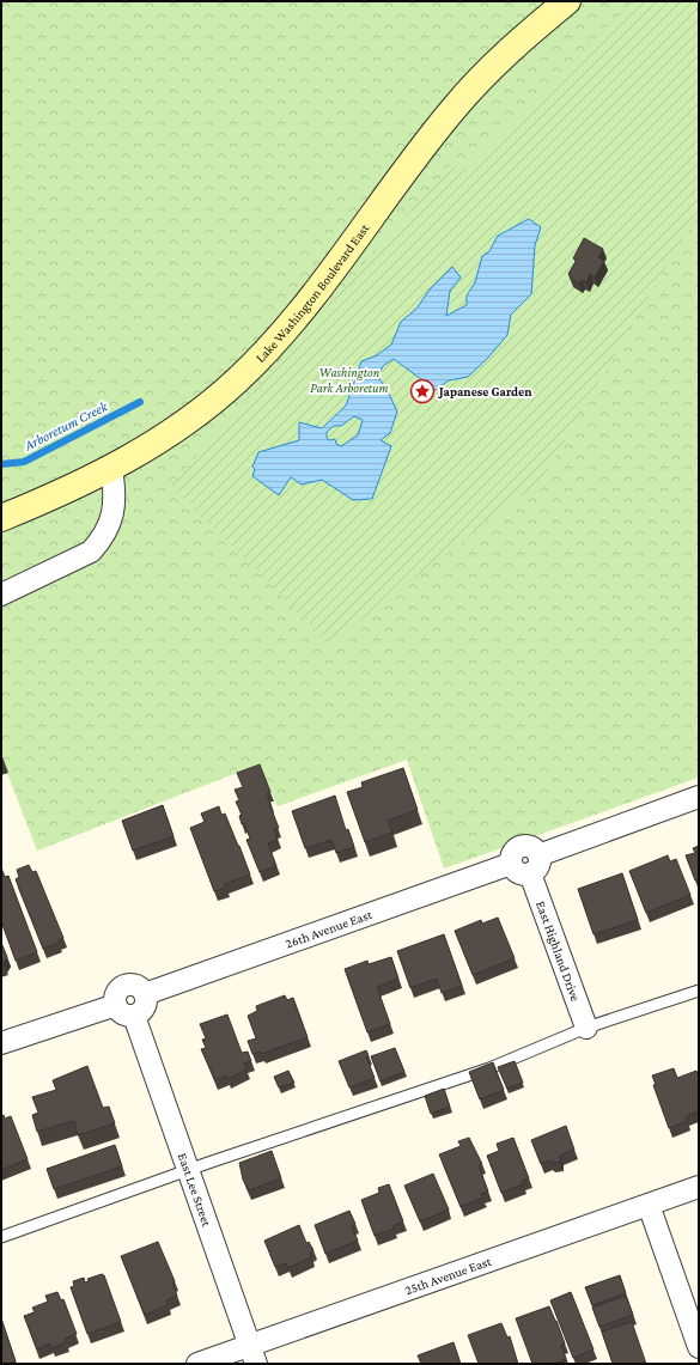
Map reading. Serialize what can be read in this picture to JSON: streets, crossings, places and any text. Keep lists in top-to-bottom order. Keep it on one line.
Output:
{"streets":{"main road":["Lake Washington Boulevard East"],"street":["26th Avenue East","East Highland Drive","East Lee Street","25th Avenue East"]},"crossings":[["26th Avenue East","East Highland Drive"],["26th Avenue East","East Lee Street"],["East Lee Street","25th Avenue East"]],"water":["Arboretum Creek"],"parks":["Washington Park Arboretum"],"places":{"place":["Japanese Garden"]}}
